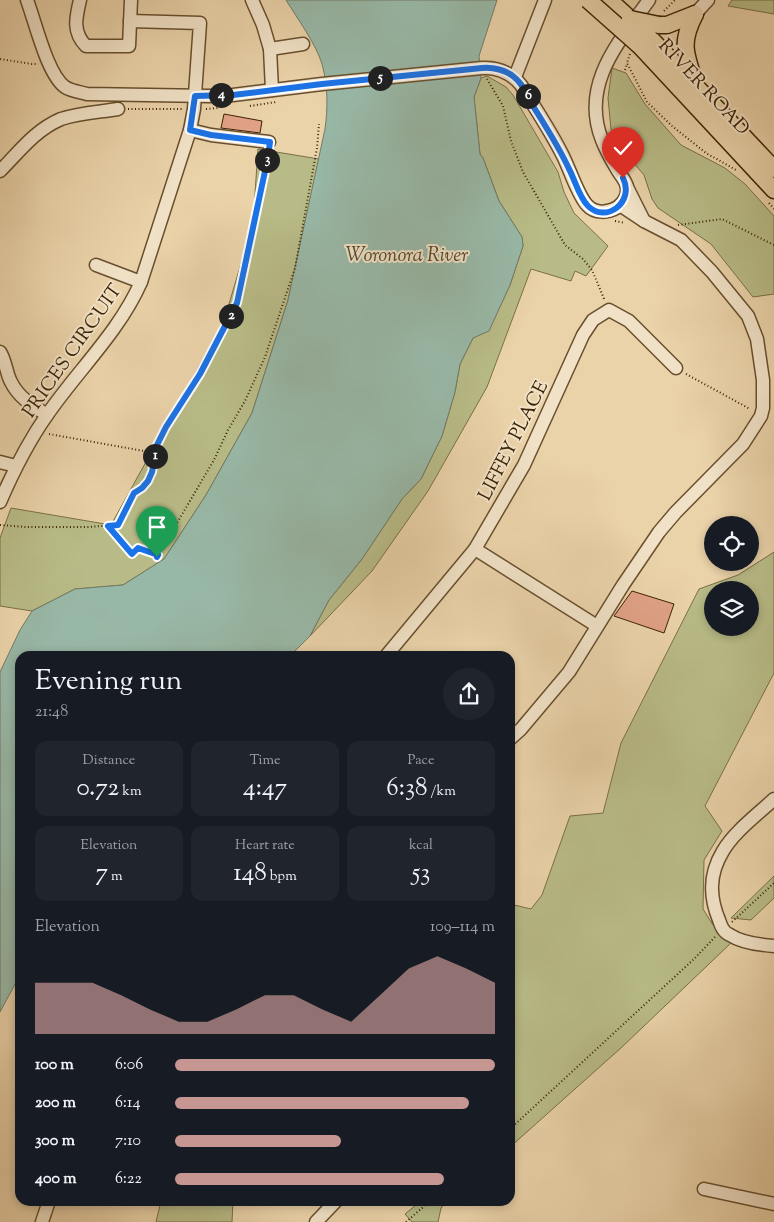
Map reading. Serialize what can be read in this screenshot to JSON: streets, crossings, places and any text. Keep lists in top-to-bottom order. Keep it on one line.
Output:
{"streets":{"main road":["RIVER ROAD"],"street":["PRICES CIRCUIT","LIFFEY PLACE"]},"water":["Woronora River"],"page":{"pins":["5","4","6","3","2","1"],"heading":["Evening run","21:48"],"stats":[["Distance","0.72 km"],["Time","4:47"],["Pace","6:38 /km"],["Elevation","7 m"],["Heart rate","148 bpm"],["kcal","53"]],"chart":["Elevation","109–114 m"],"list":[{"name":"100 m","note":"6:06"},{"name":"200 m","note":"6:14"},{"name":"300 m","note":"7:10"},{"name":"400 m","note":"6:22"}]}}
